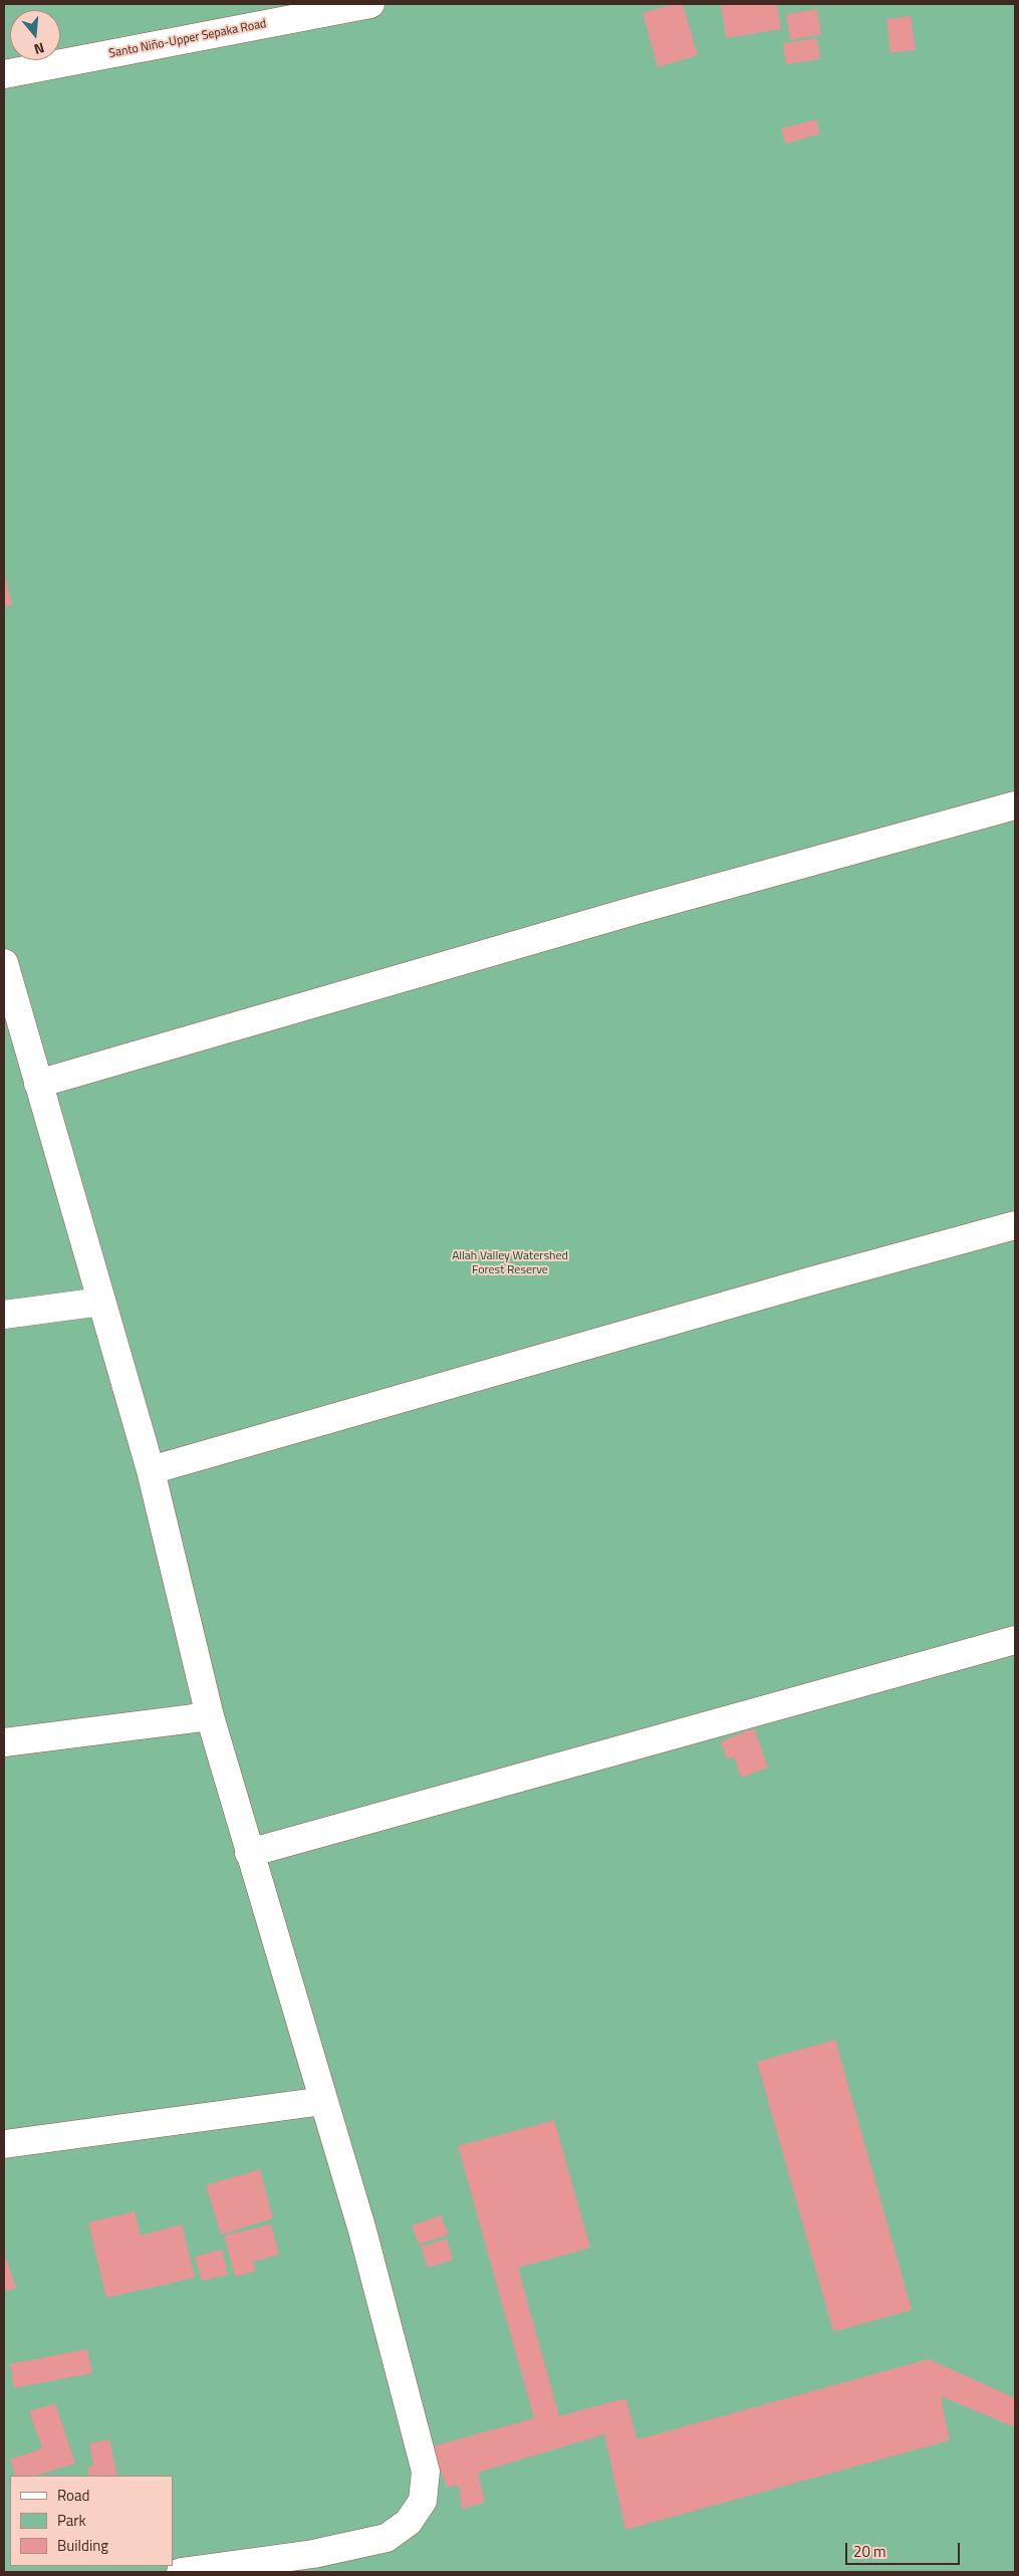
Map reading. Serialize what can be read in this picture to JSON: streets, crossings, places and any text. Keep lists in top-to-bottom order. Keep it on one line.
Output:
{"streets":{"street":["Santo Niño-Upper Sepaka Road"]},"parks":["Allah Valley Watershed Forest Reserve"],"legend":["Road","Park","Building"],"scale_bar":"20 m","north":"bottom"}
